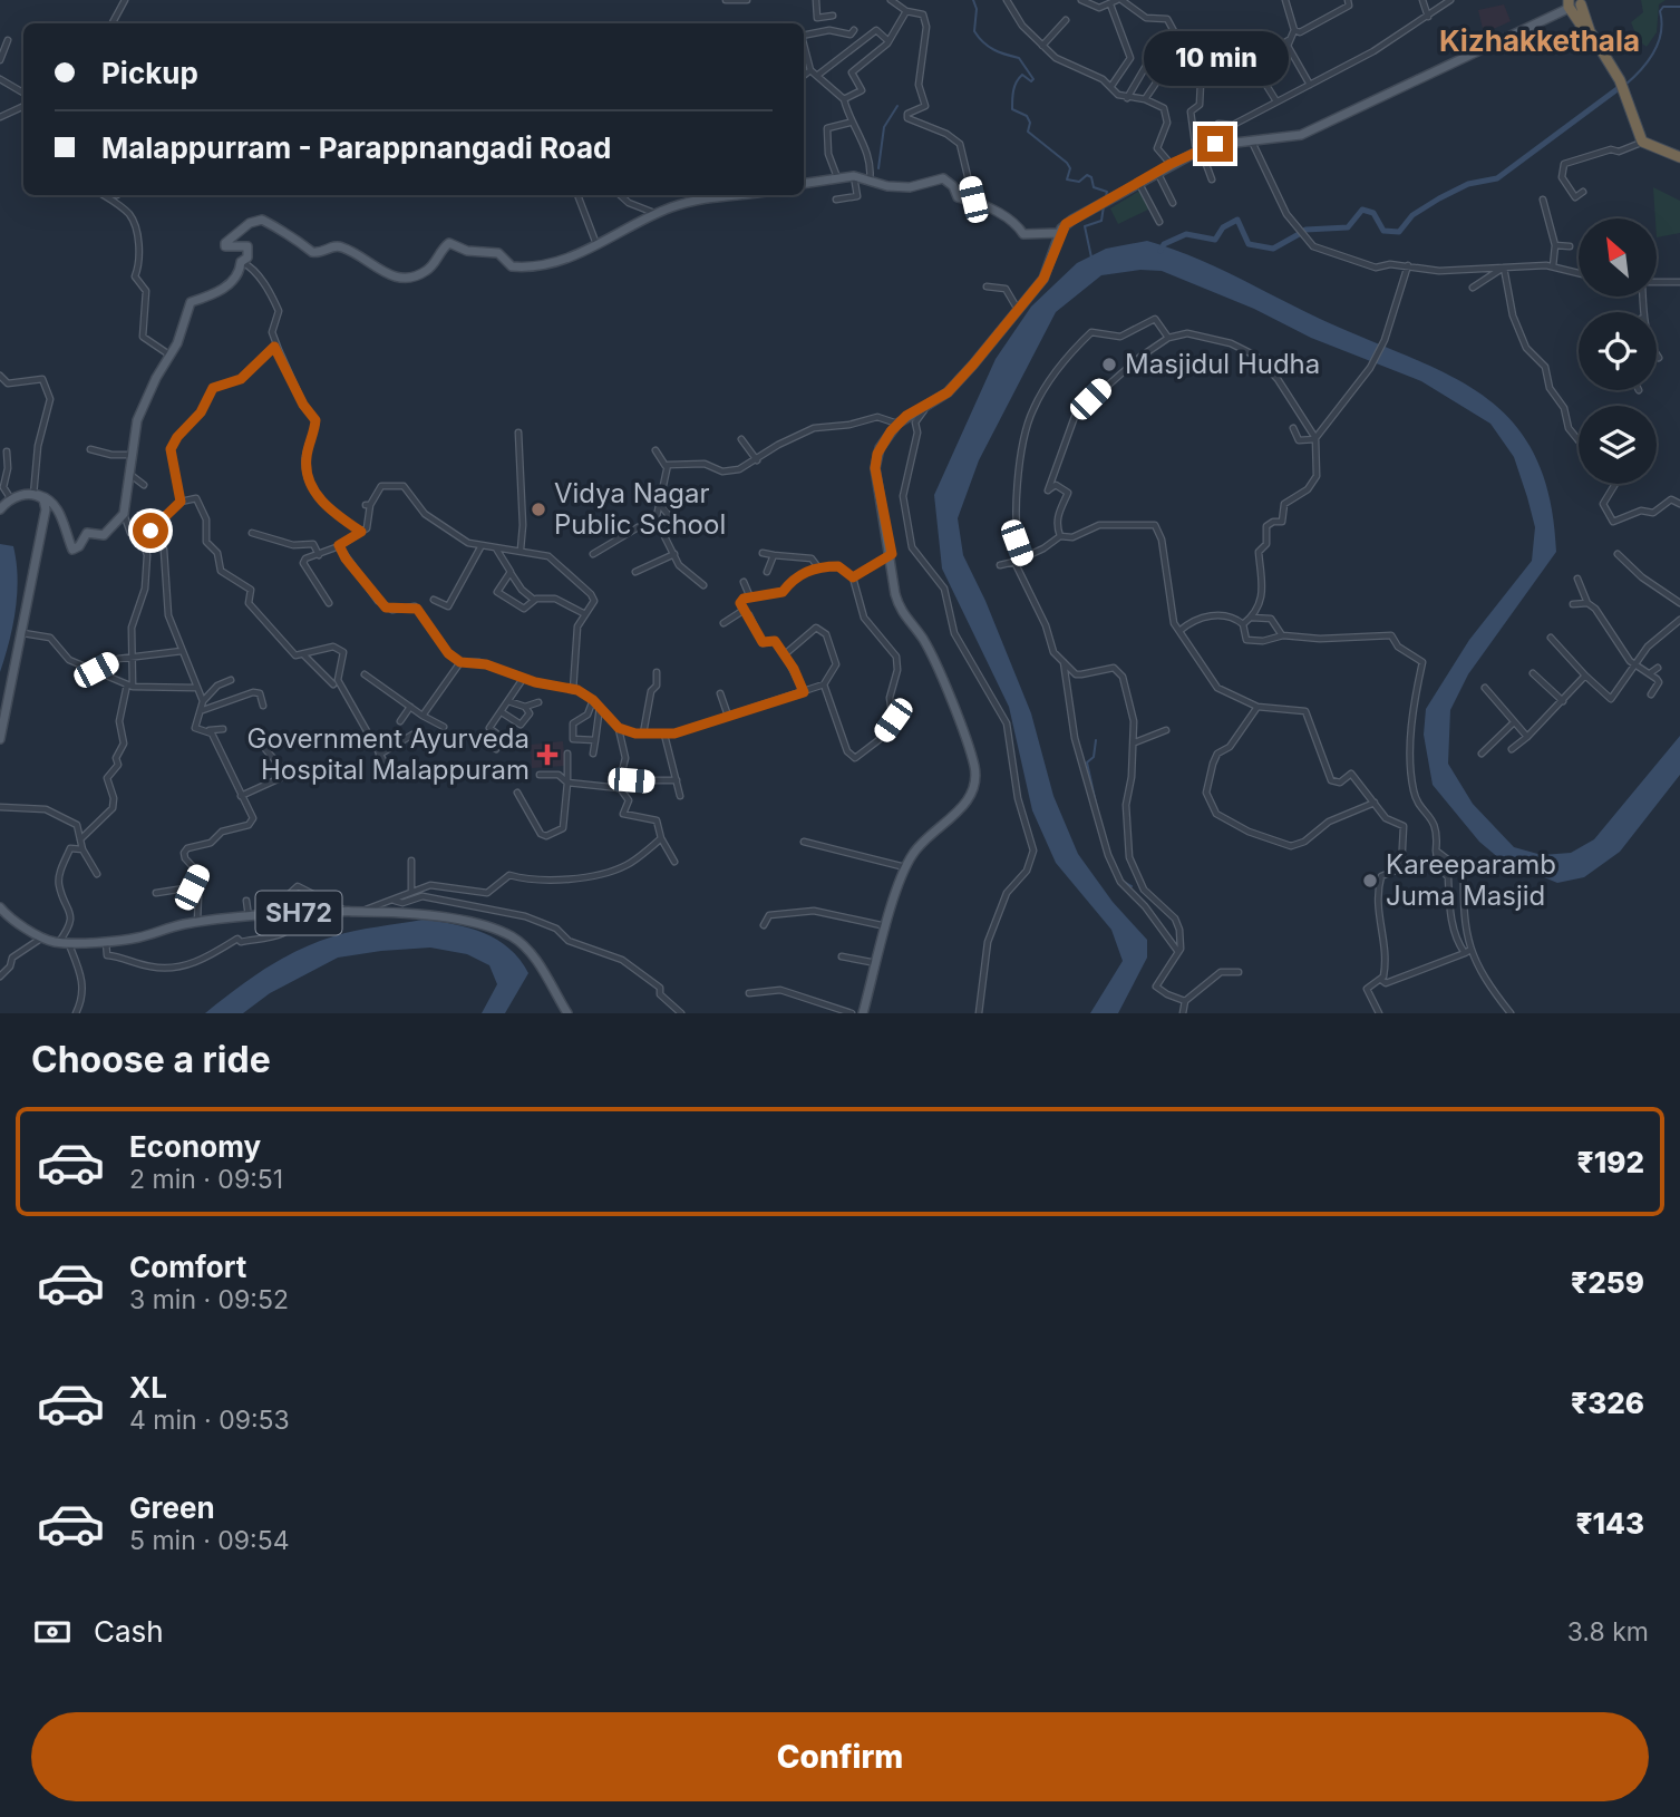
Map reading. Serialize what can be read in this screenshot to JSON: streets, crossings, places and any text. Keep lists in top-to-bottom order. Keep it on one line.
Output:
{"streets":{"main road":["SH72"]},"districts":["Kizhakkethala"],"places":{"other":["Masjidul Hudha","Vidya Nagar Public School","Kareeparamb Juma Masjid"],"health":["Government Ayurveda Hospital Malappuram"]},"north":"top left","page":{"banner":["Pickup","Malappurram - Parappnangadi Road"],"bubble":"10 min","heading":"Choose a ride","list":[{"name":"Economy","note":"2 min · 09:51","value":"₹192"},{"name":"Comfort","note":"3 min · 09:52","value":"₹259"},{"name":"XL","note":"4 min · 09:53","value":"₹326"},{"name":"Green","note":"5 min · 09:54","value":"₹143"}],"pay":["Cash","3.8 km"],"buttons":"Confirm"}}
